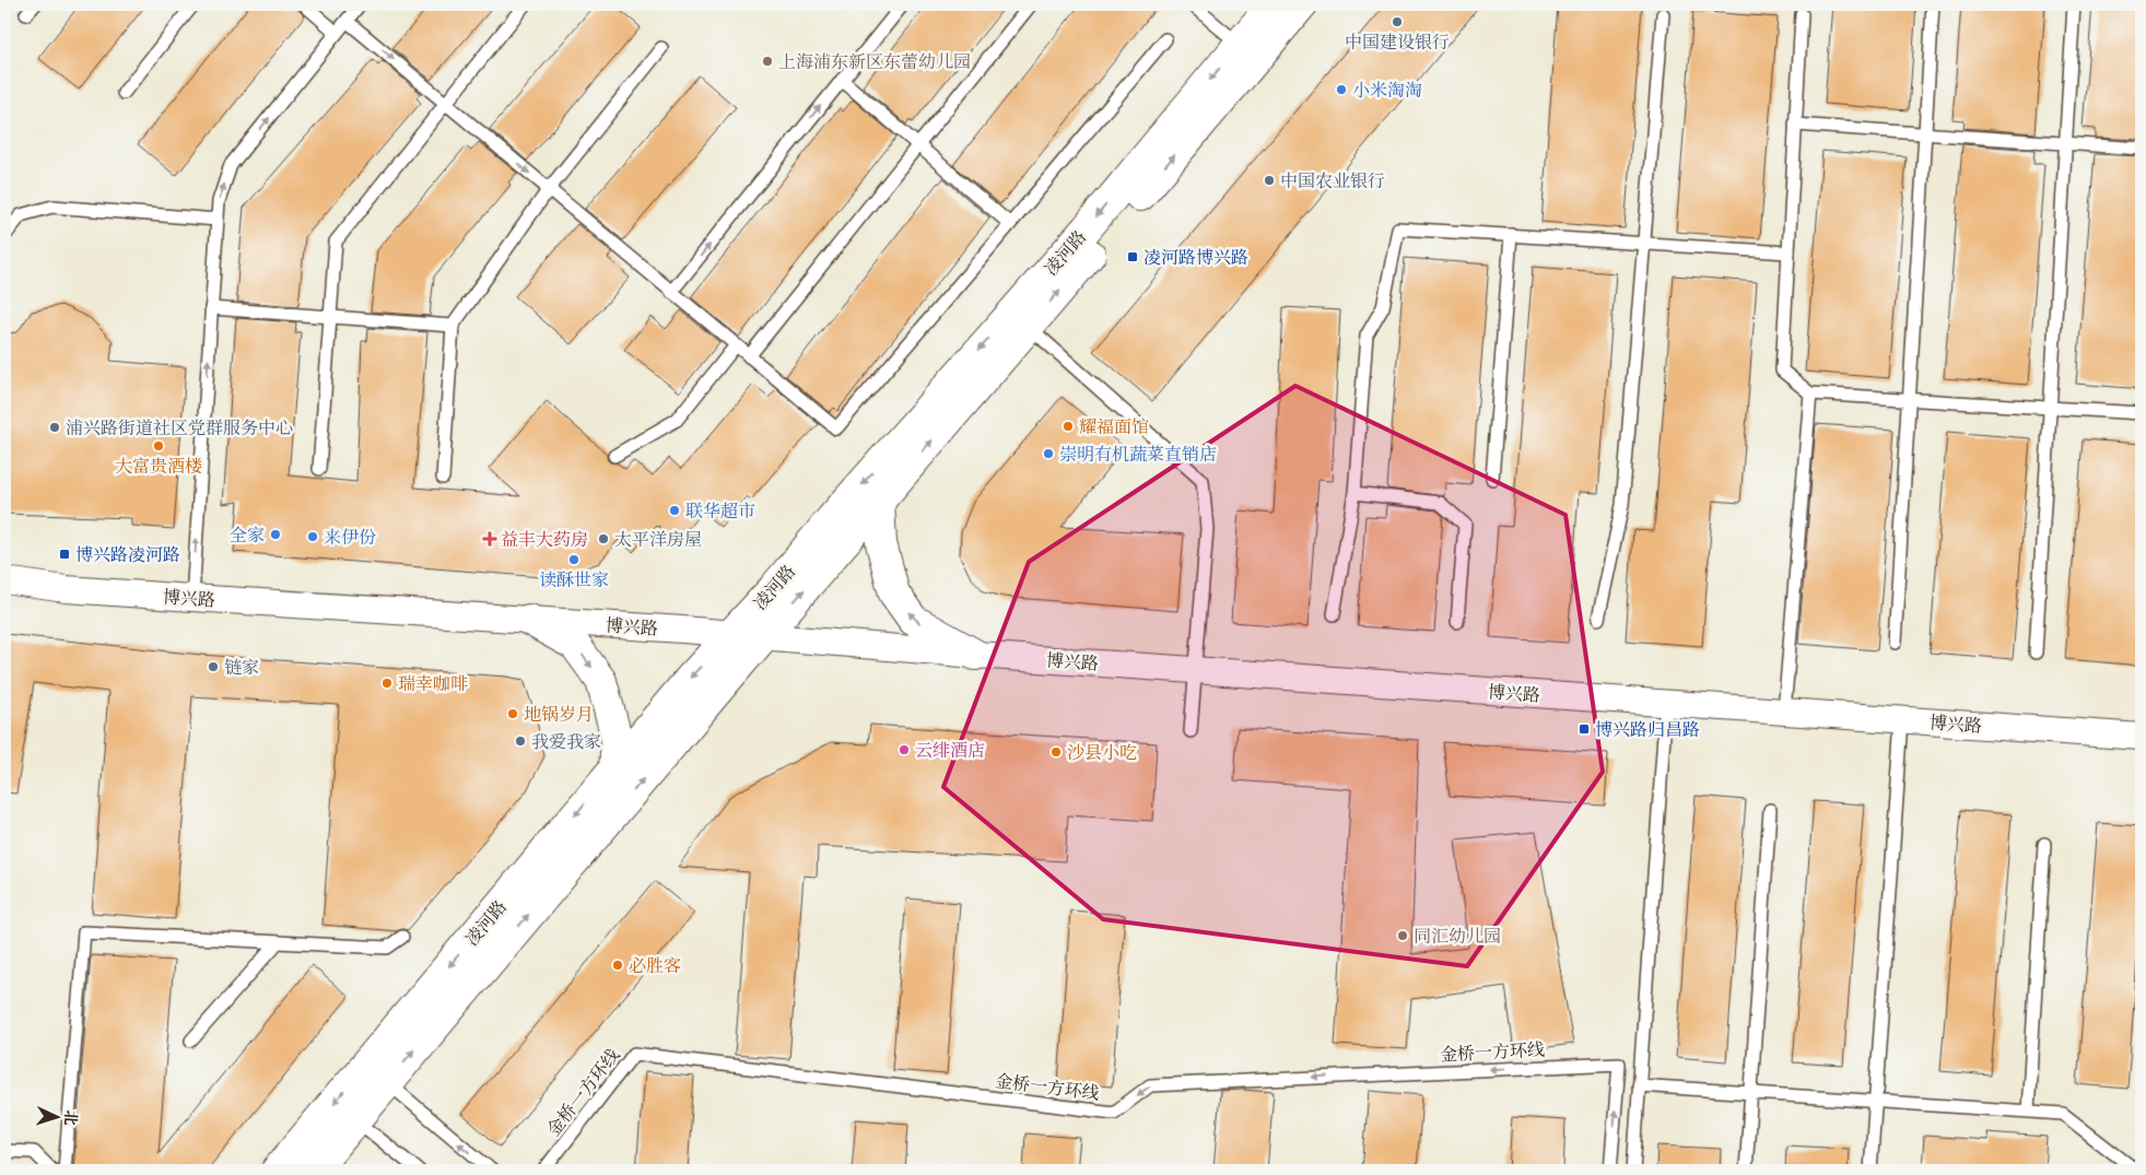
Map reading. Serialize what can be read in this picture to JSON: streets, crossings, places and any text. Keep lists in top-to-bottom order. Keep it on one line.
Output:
{"streets":{"street":["凌河路","博兴路"],"lane":["金桥一方环线"]},"crossings":[["凌河路","博兴路"]],"one_way":["金桥一方环线"],"places":{"other":["中国建设银行","上海浦东新区东蕾幼儿园","小米淘淘","中国农业银行","耀福面馆","浦兴路街道社区党群服务中心","大富贵酒楼","崇明有机蔬菜直销店","联华超市","全家","来伊份","太平洋房屋","读酥世家","链家","瑞幸咖啡","地锅岁月","我爱我家","云绯酒店","沙县小吃","同汇幼儿园","必胜客"],"transit":["凌河路博兴路","博兴路凌河路","博兴路归昌路"],"health":["益丰大药房"]},"north":"right"}
